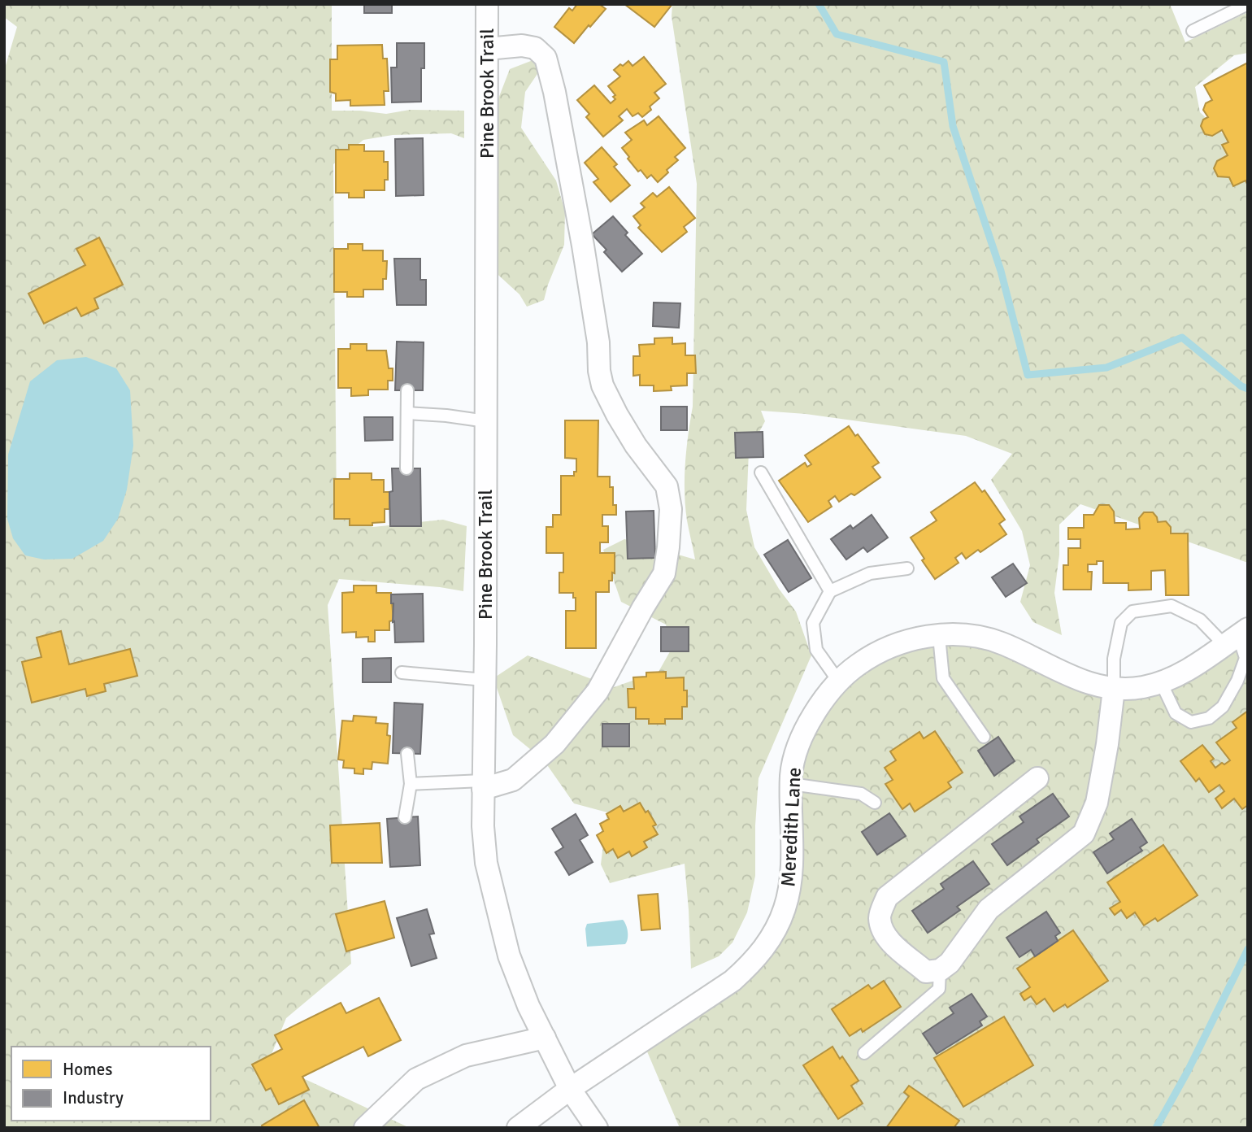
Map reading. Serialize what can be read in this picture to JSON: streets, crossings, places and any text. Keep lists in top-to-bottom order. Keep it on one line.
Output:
{"streets":{"street":["Pine Brook Trail","Meredith Lane"]},"crossings":[["Pine Brook Trail","Meredith Lane"]],"legend":["Homes","Industry"]}
